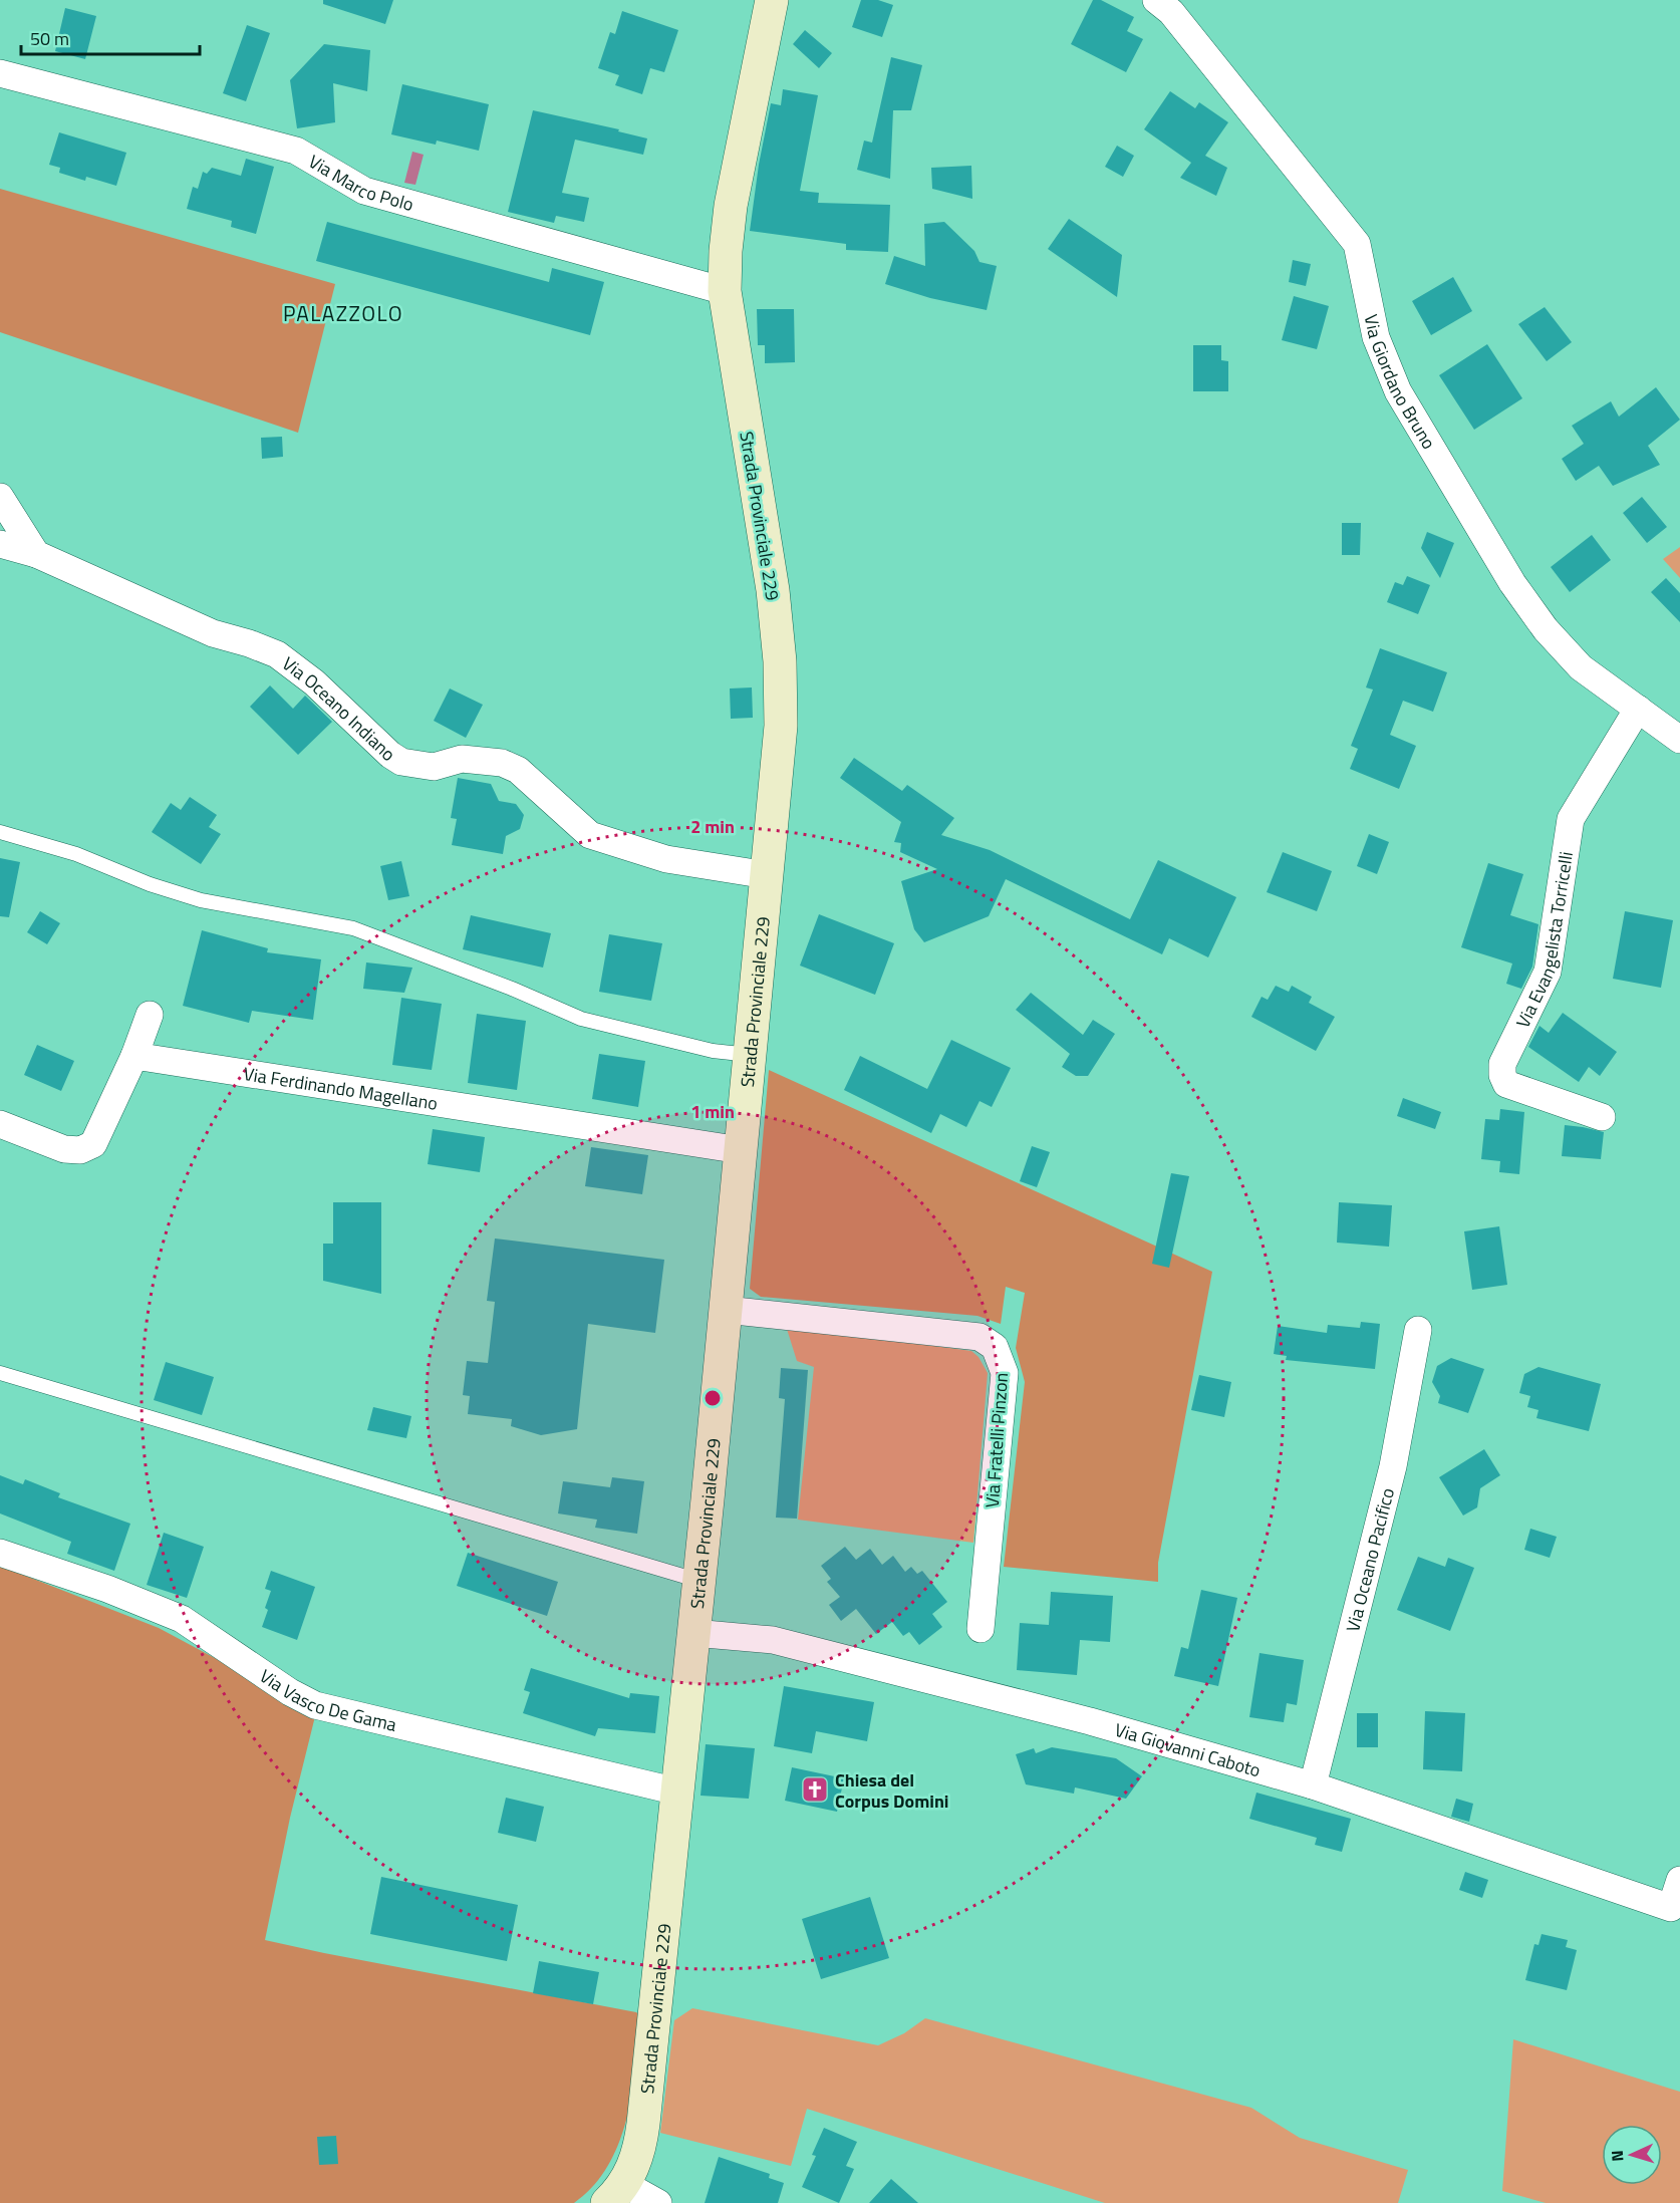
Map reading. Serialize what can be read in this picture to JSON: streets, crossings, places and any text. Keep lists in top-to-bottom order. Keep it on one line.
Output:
{"streets":{"street":["Via Marco Polo","Via Giordano Bruno","Strada Provinciale 229","Via Oceano Indiano","Via Evangelista Torricelli","Via Ferdinando Magellano","Via Fratelli Pinzon","Via Oceano Pacifico","Via Vasco De Gama","Via Giovanni Caboto"]},"crossings":[["Via Marco Polo","Strada Provinciale 229"],["Via Giordano Bruno","Via Evangelista Torricelli"],["Strada Provinciale 229","Via Oceano Indiano"],["Strada Provinciale 229","Via Ferdinando Magellano"],["Strada Provinciale 229","Via Fratelli Pinzon"],["Strada Provinciale 229","Via Vasco De Gama"],["Strada Provinciale 229","Via Giovanni Caboto"],["Via Oceano Pacifico","Via Giovanni Caboto"]],"districts":["PALAZZOLO"],"places":{"church":["Chiesa del Corpus Domini"]},"scale_bar":"50 m","north":"left","rings":["2 min","1 min"]}
